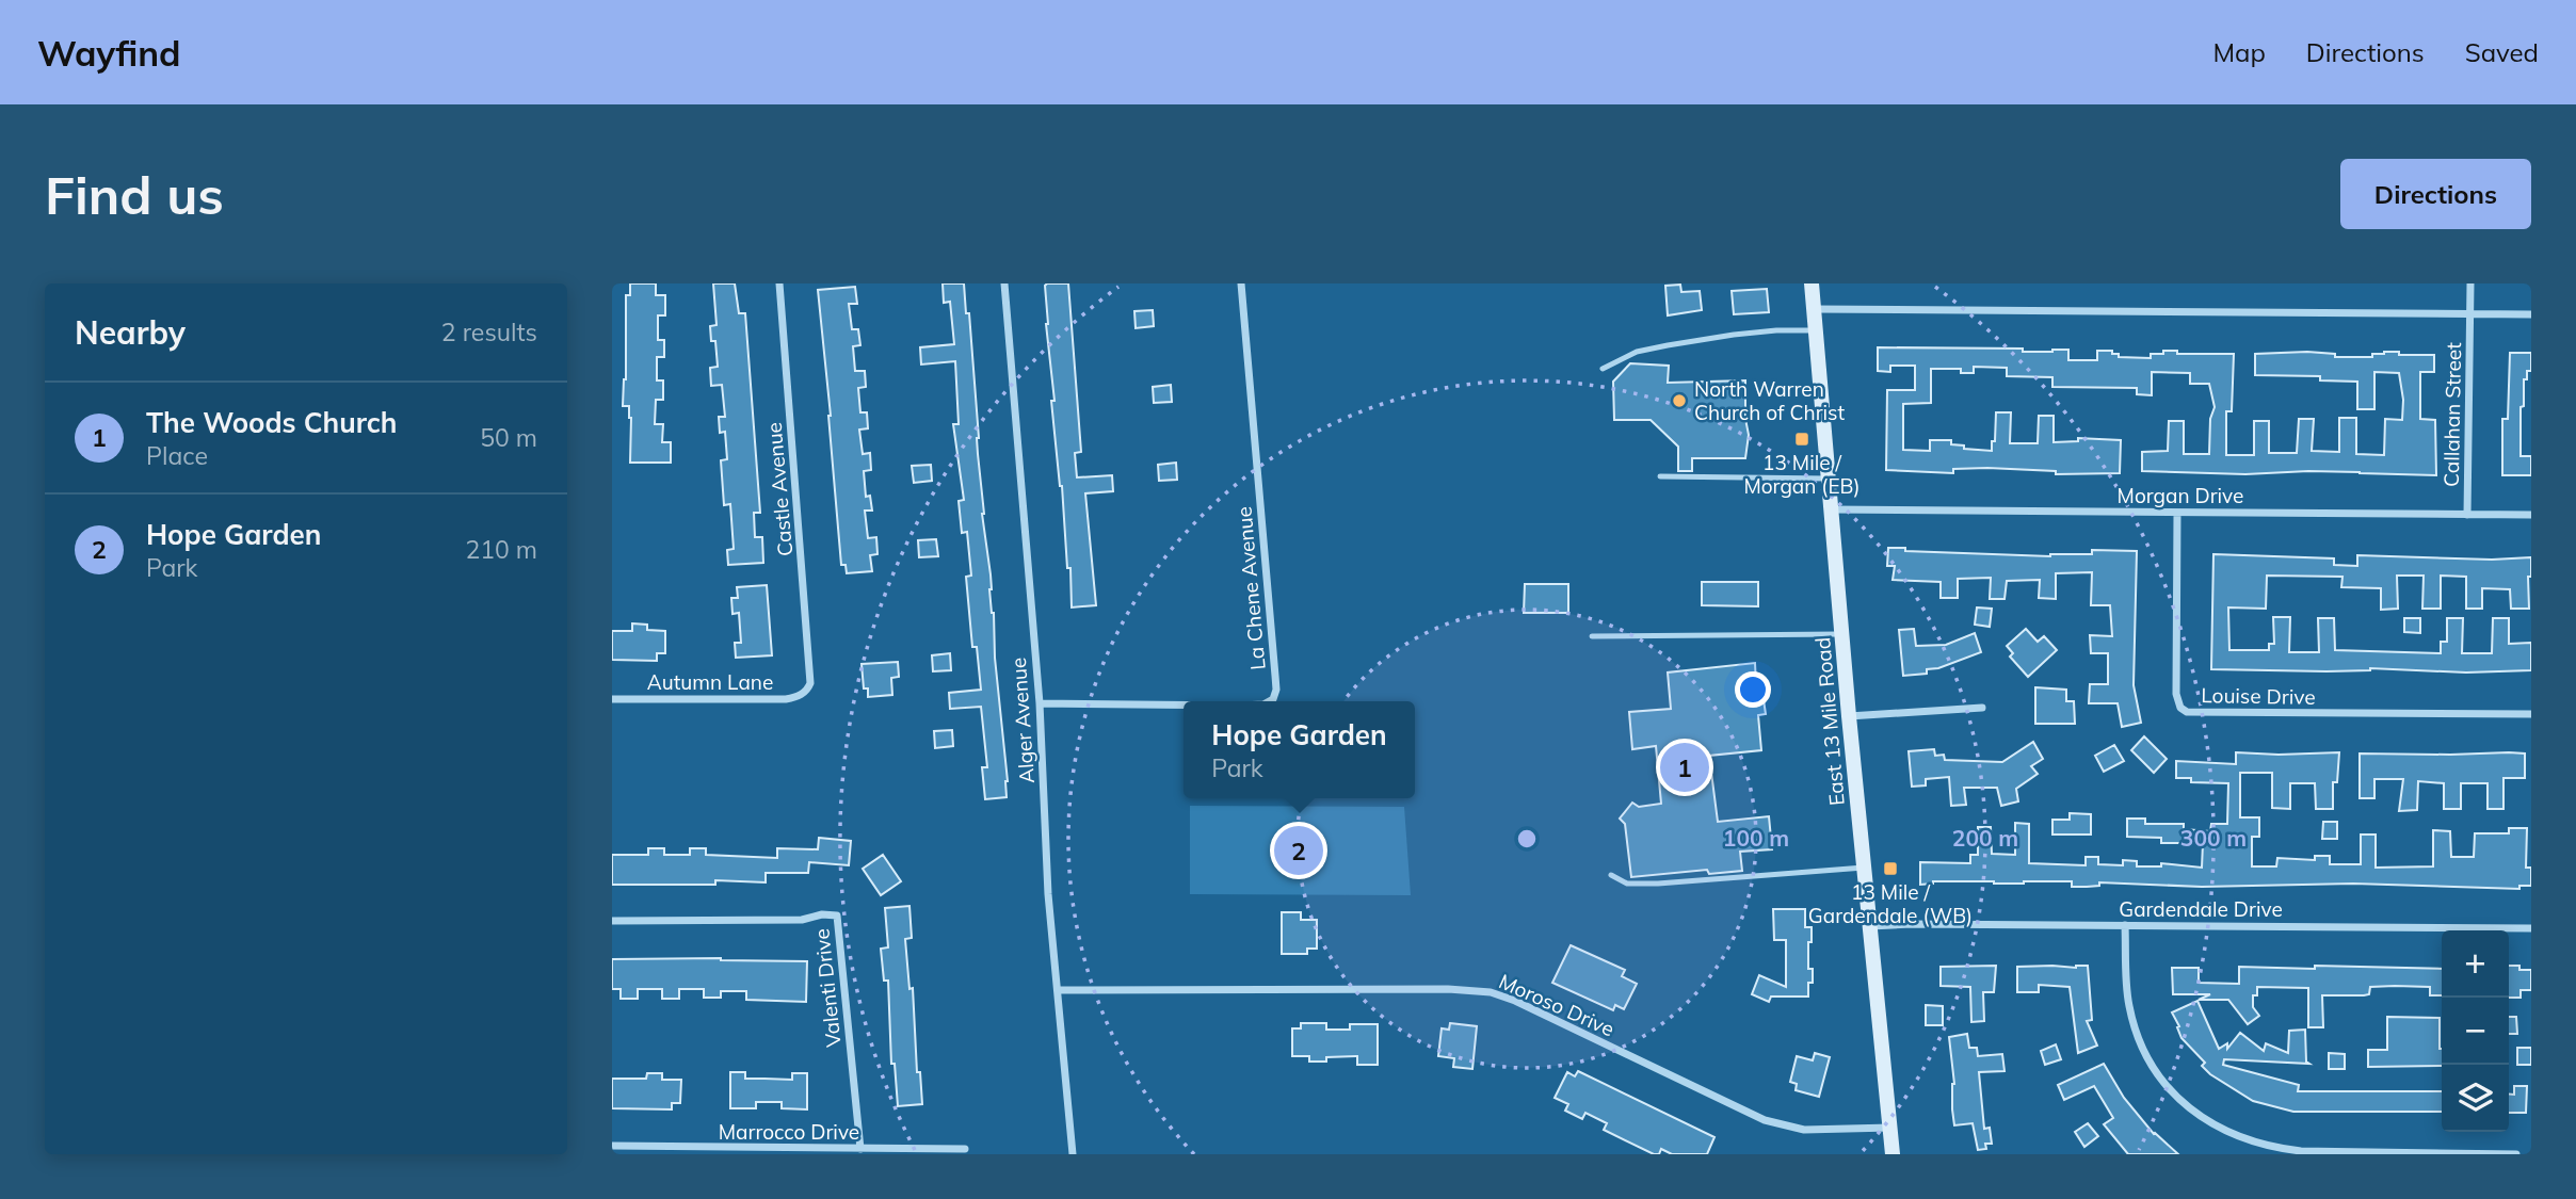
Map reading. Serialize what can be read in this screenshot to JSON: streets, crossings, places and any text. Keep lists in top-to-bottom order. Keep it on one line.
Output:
{"streets":{"main road":["East 13 Mile Road"],"street":["Callahan Street","Castle Avenue","Morgan Drive","La Chene Avenue","Autumn Lane","Louise Drive","Alger Avenue","Gardendale Drive","Valenti Drive","Moroso Drive","Marrocco Drive"]},"crossings":[["Callahan Street","Morgan Drive"],["Castle Avenue","Autumn Lane"],["Morgan Drive","Louise Drive"],["Morgan Drive","East 13 Mile Road"],["La Chene Avenue","Alger Avenue"],["Alger Avenue","Moroso Drive"],["East 13 Mile Road","Gardendale Drive"],["East 13 Mile Road","Moroso Drive"],["Valenti Drive","Marrocco Drive"]],"places":{"other":["North Warren Church of Christ"],"transit":["13 Mile / Morgan (EB)","13 Mile / Gardendale (WB)"]},"page":{"header":"Wayfind","nav":["Map","Directions","Saved"],"buttons":"Directions","title":"Find us","heading":["Nearby","2 results"],"list":[{"mark":"1","name":"The Woods Church","note":"Place","value":"50 m"},{"mark":"2","name":"Hope Garden","note":"Park","value":"210 m"}],"popup":["Hope Garden","Park"],"pins":["1","2"],"map_buttons":["+","−"]},"rings":["100 m","200 m","300 m"]}
